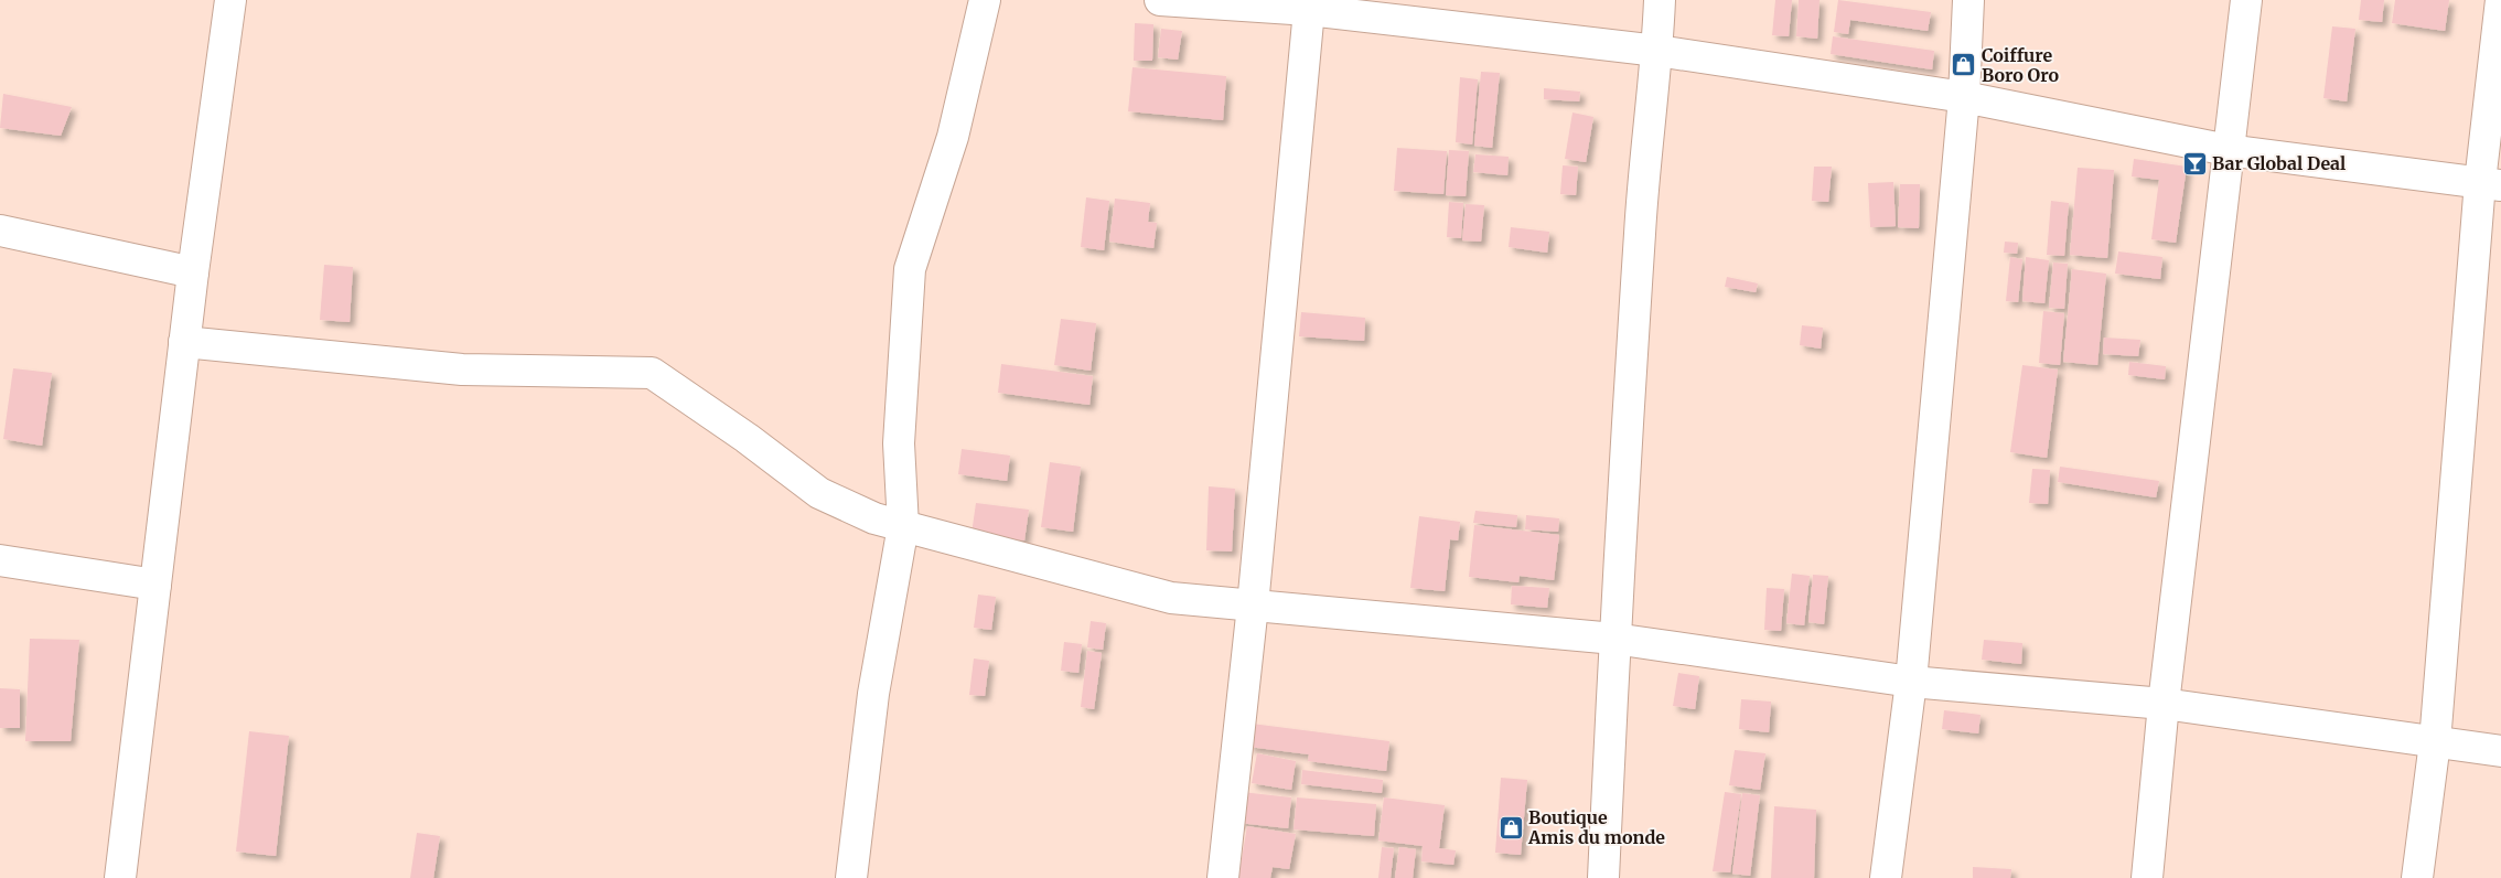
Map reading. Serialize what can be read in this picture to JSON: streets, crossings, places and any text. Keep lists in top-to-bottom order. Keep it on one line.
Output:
{"places":{"shop":["Coiffure Boro Oro","Boutique Amis du monde"],"bar":["Bar Global Deal"]}}
